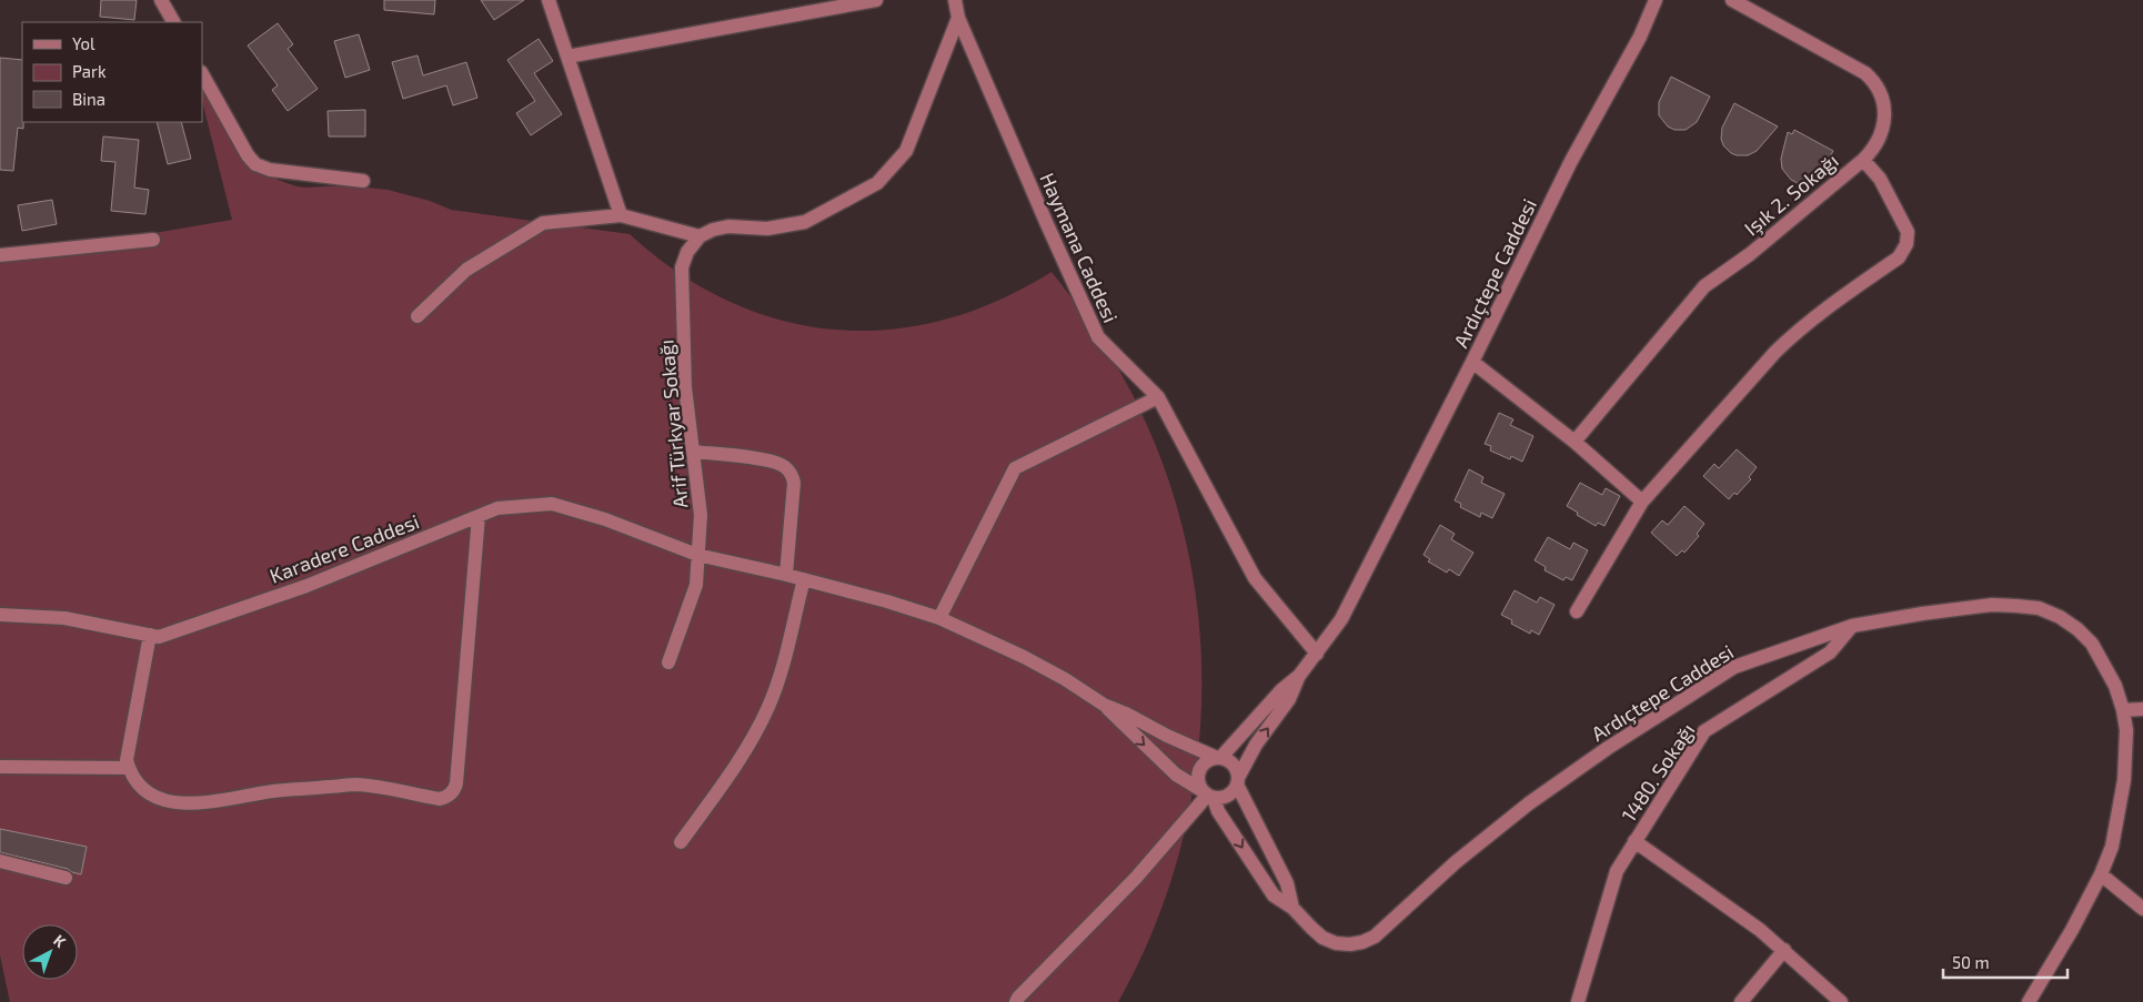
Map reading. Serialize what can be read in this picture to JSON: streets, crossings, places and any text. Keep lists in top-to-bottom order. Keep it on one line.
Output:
{"streets":{"street":["Işık 2. Sokağı","Haymana Caddesi","Ardıçtepe Caddesi","Arif Türkyar Sokağı","Karadere Caddesi","1480. Sokağı"]},"crossings":[["Haymana Caddesi","Ardıçtepe Caddesi"],["Ardıçtepe Caddesi","1480. Sokağı"],["Arif Türkyar Sokağı","Karadere Caddesi"]],"legend":["Yol","Park","Bina"],"scale_bar":"50 m","north":"top right"}
